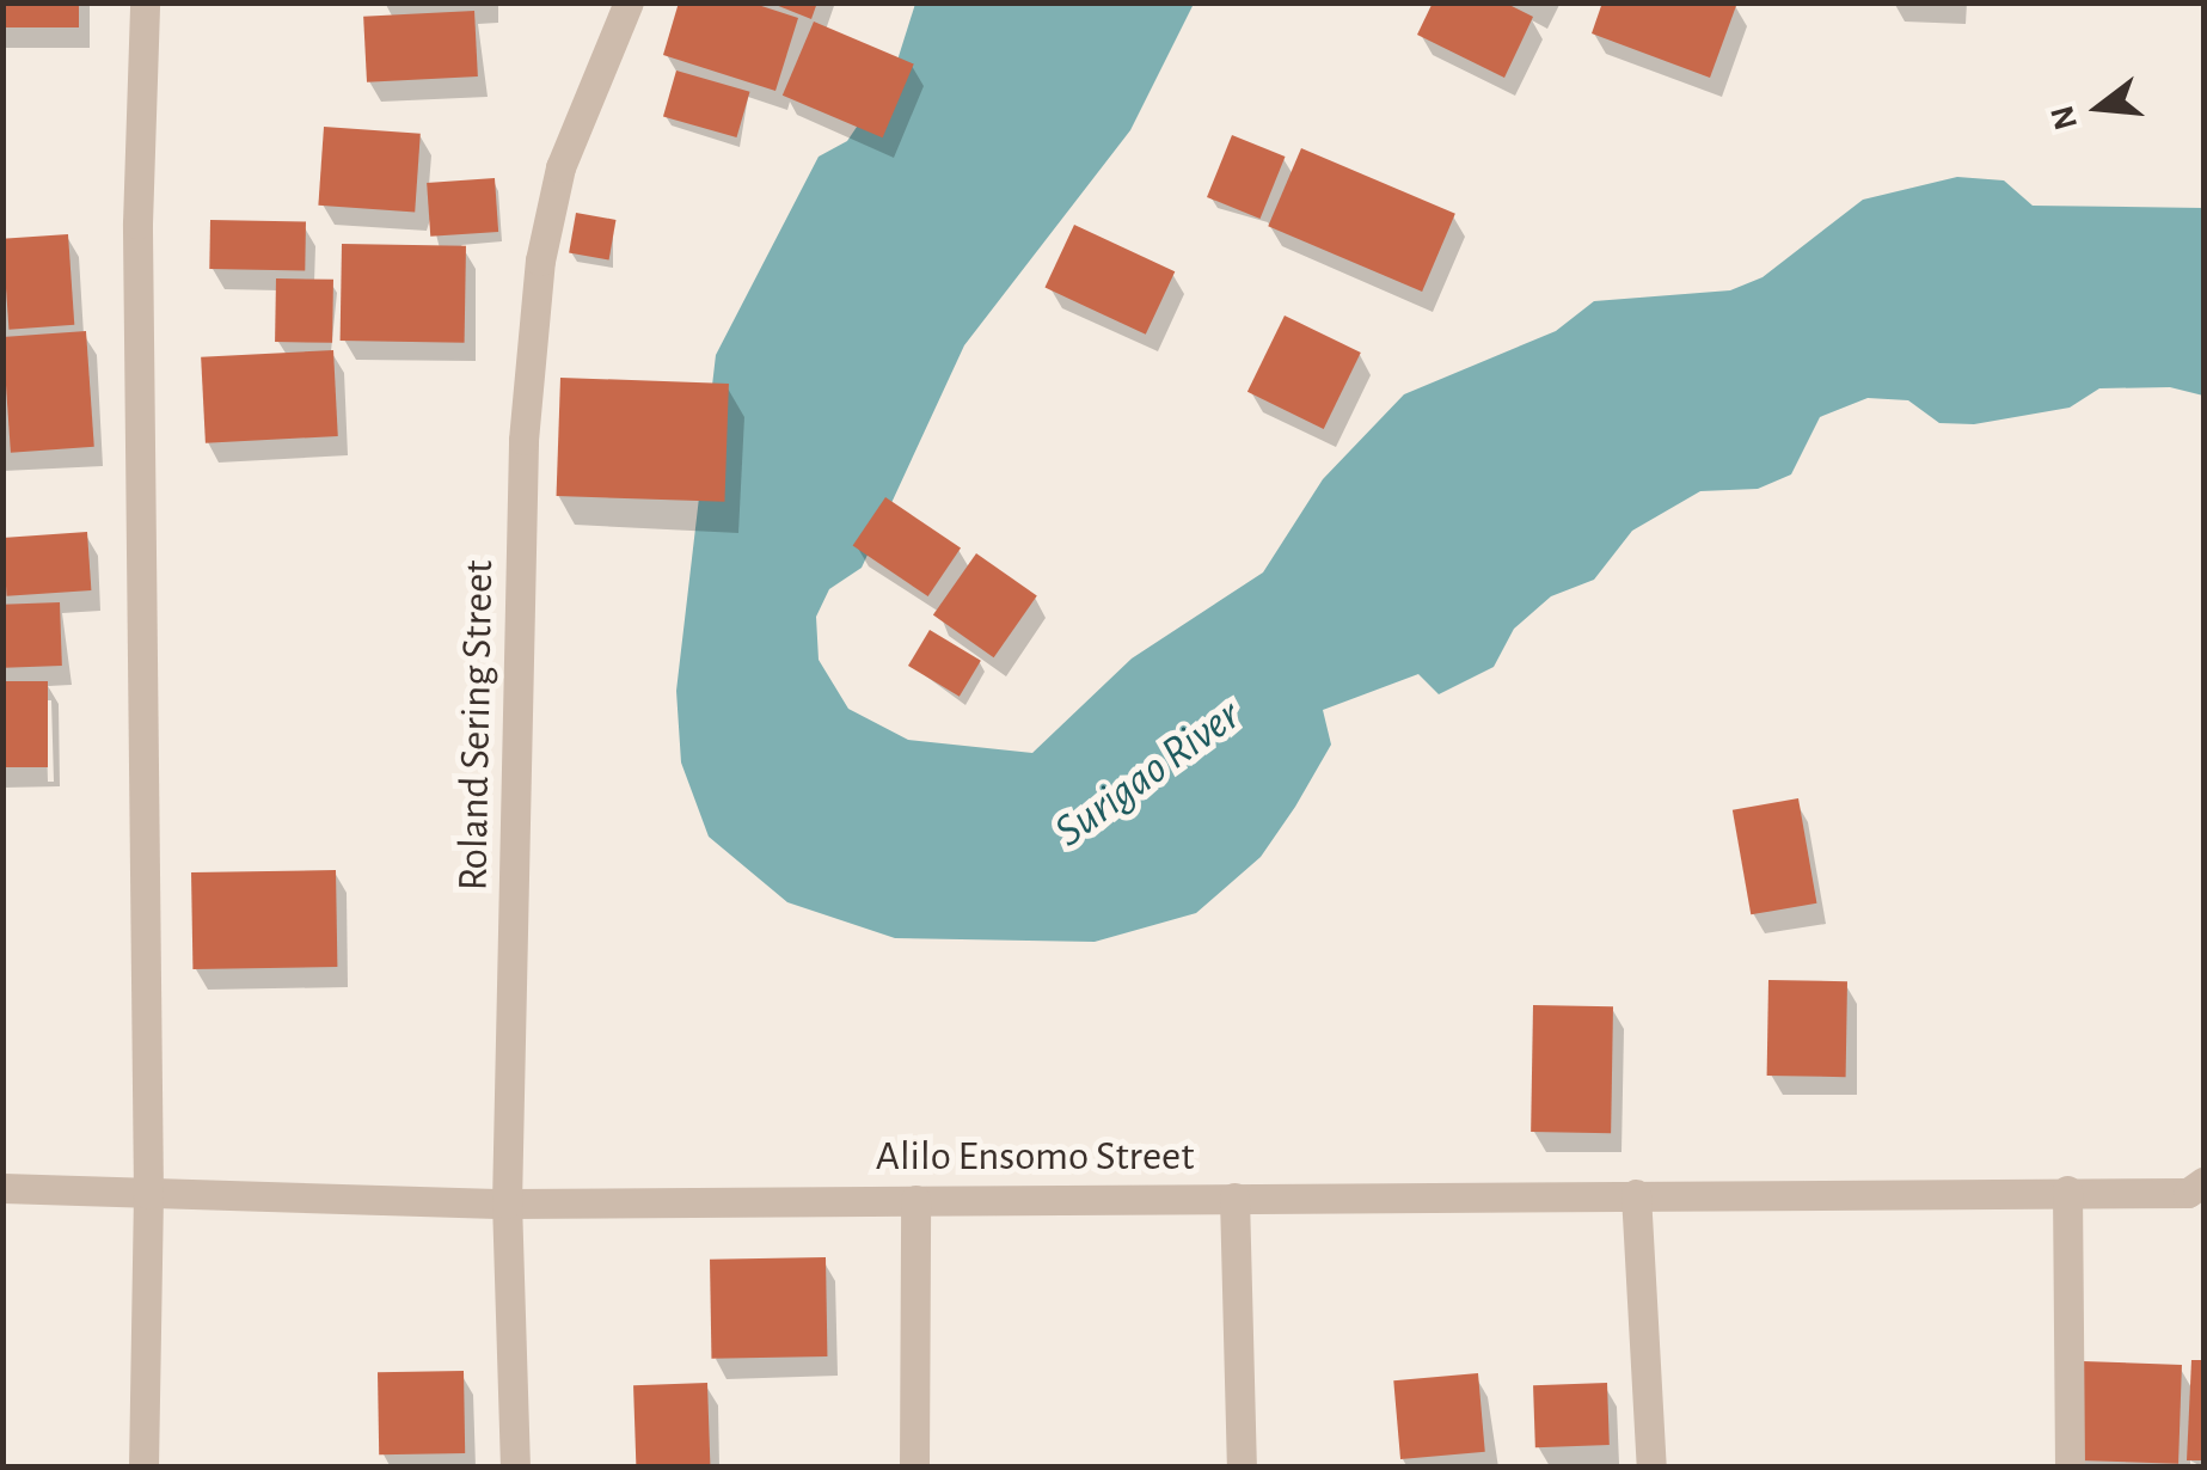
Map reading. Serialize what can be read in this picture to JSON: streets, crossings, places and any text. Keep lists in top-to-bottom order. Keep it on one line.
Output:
{"streets":{"street":["Roland Sering Street","Alilo Ensomo Street"]},"crossings":[["Roland Sering Street","Alilo Ensomo Street"]],"water":["Surigao River"],"north":"left"}
